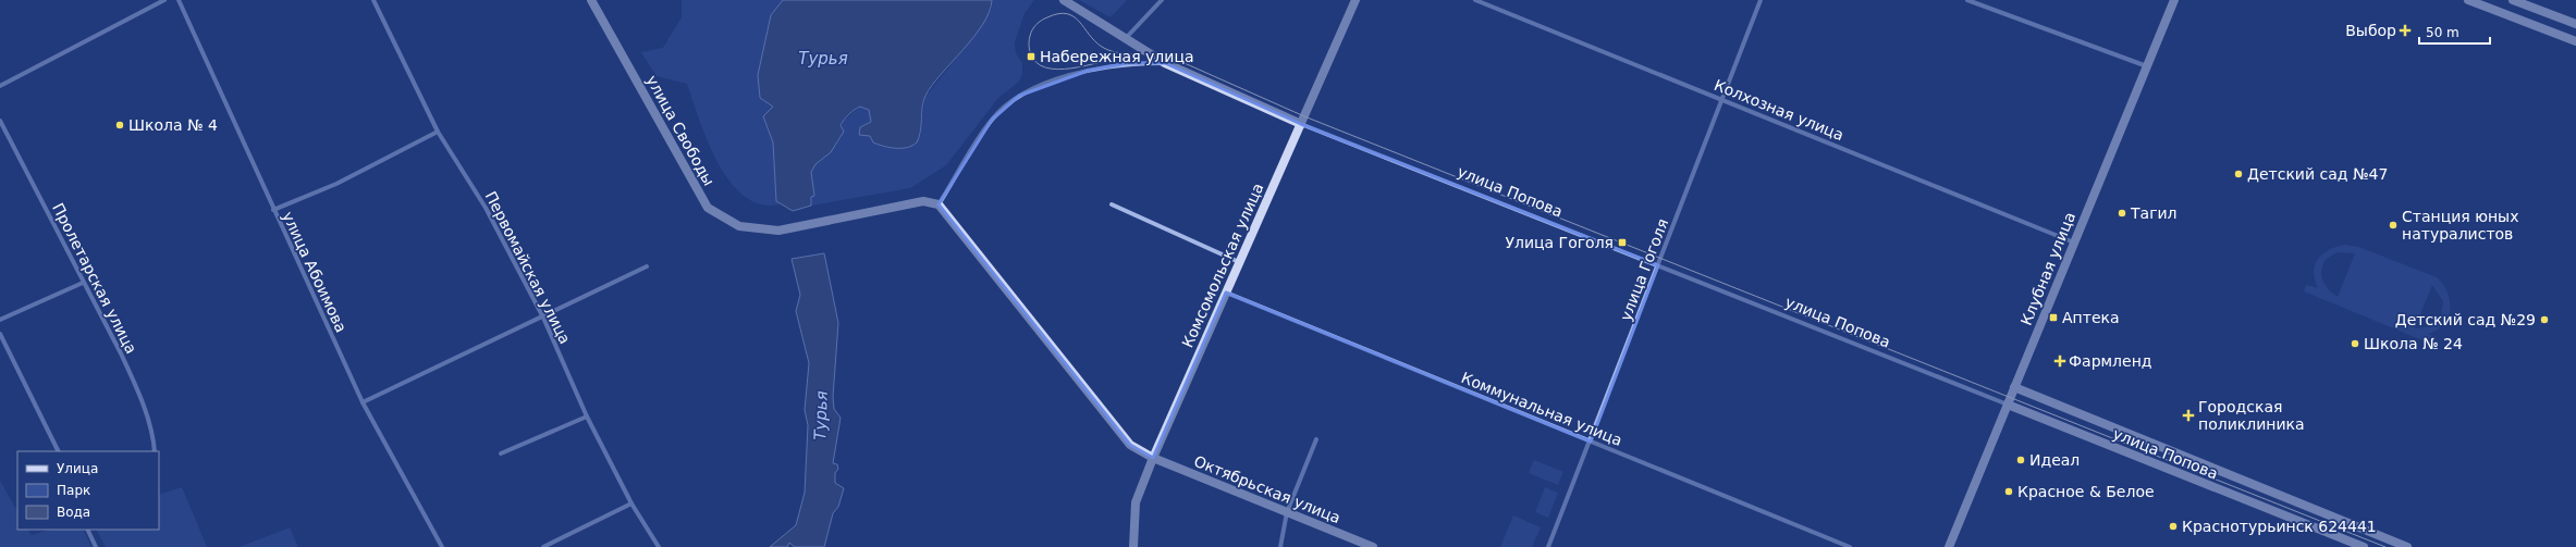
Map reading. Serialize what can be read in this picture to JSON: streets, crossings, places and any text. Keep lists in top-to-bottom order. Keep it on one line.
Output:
{"streets":{"main road":["улица Свободы","улица Попова","Комсомольская улица","Клубная улица","Октябрьская улица"],"street":["Колхозная улица","Первомайская улица","улица Гоголя","улица Абоимова","Пролетарская улица","Коммунальная улица"]},"crossings":[["Колхозная улица","Клубная улица"],["Колхозная улица","улица Гоголя"],["улица Свободы","Октябрьская улица"],["улица Попова","Комсомольская улица"],["улица Попова","Клубная улица"],["улица Попова","улица Гоголя"],["Комсомольская улица","Коммунальная улица"],["Комсомольская улица","Октябрьская улица"],["улица Гоголя","Коммунальная улица"]],"water":["Турья"],"places":{"health":["Выбор","Фармленд","Городская поликлиника"],"transit":["Набережная улица","Улица Гоголя","Аптека"],"other":["Школа № 4","Детский сад №47","Тагил","Станция юных натуралистов","Детский сад №29","Школа № 24","Идеал","Красное & Белое","Краснотурьинск 624441"]},"legend":["Улица","Парк","Вода"],"scale_bar":"50 m"}
